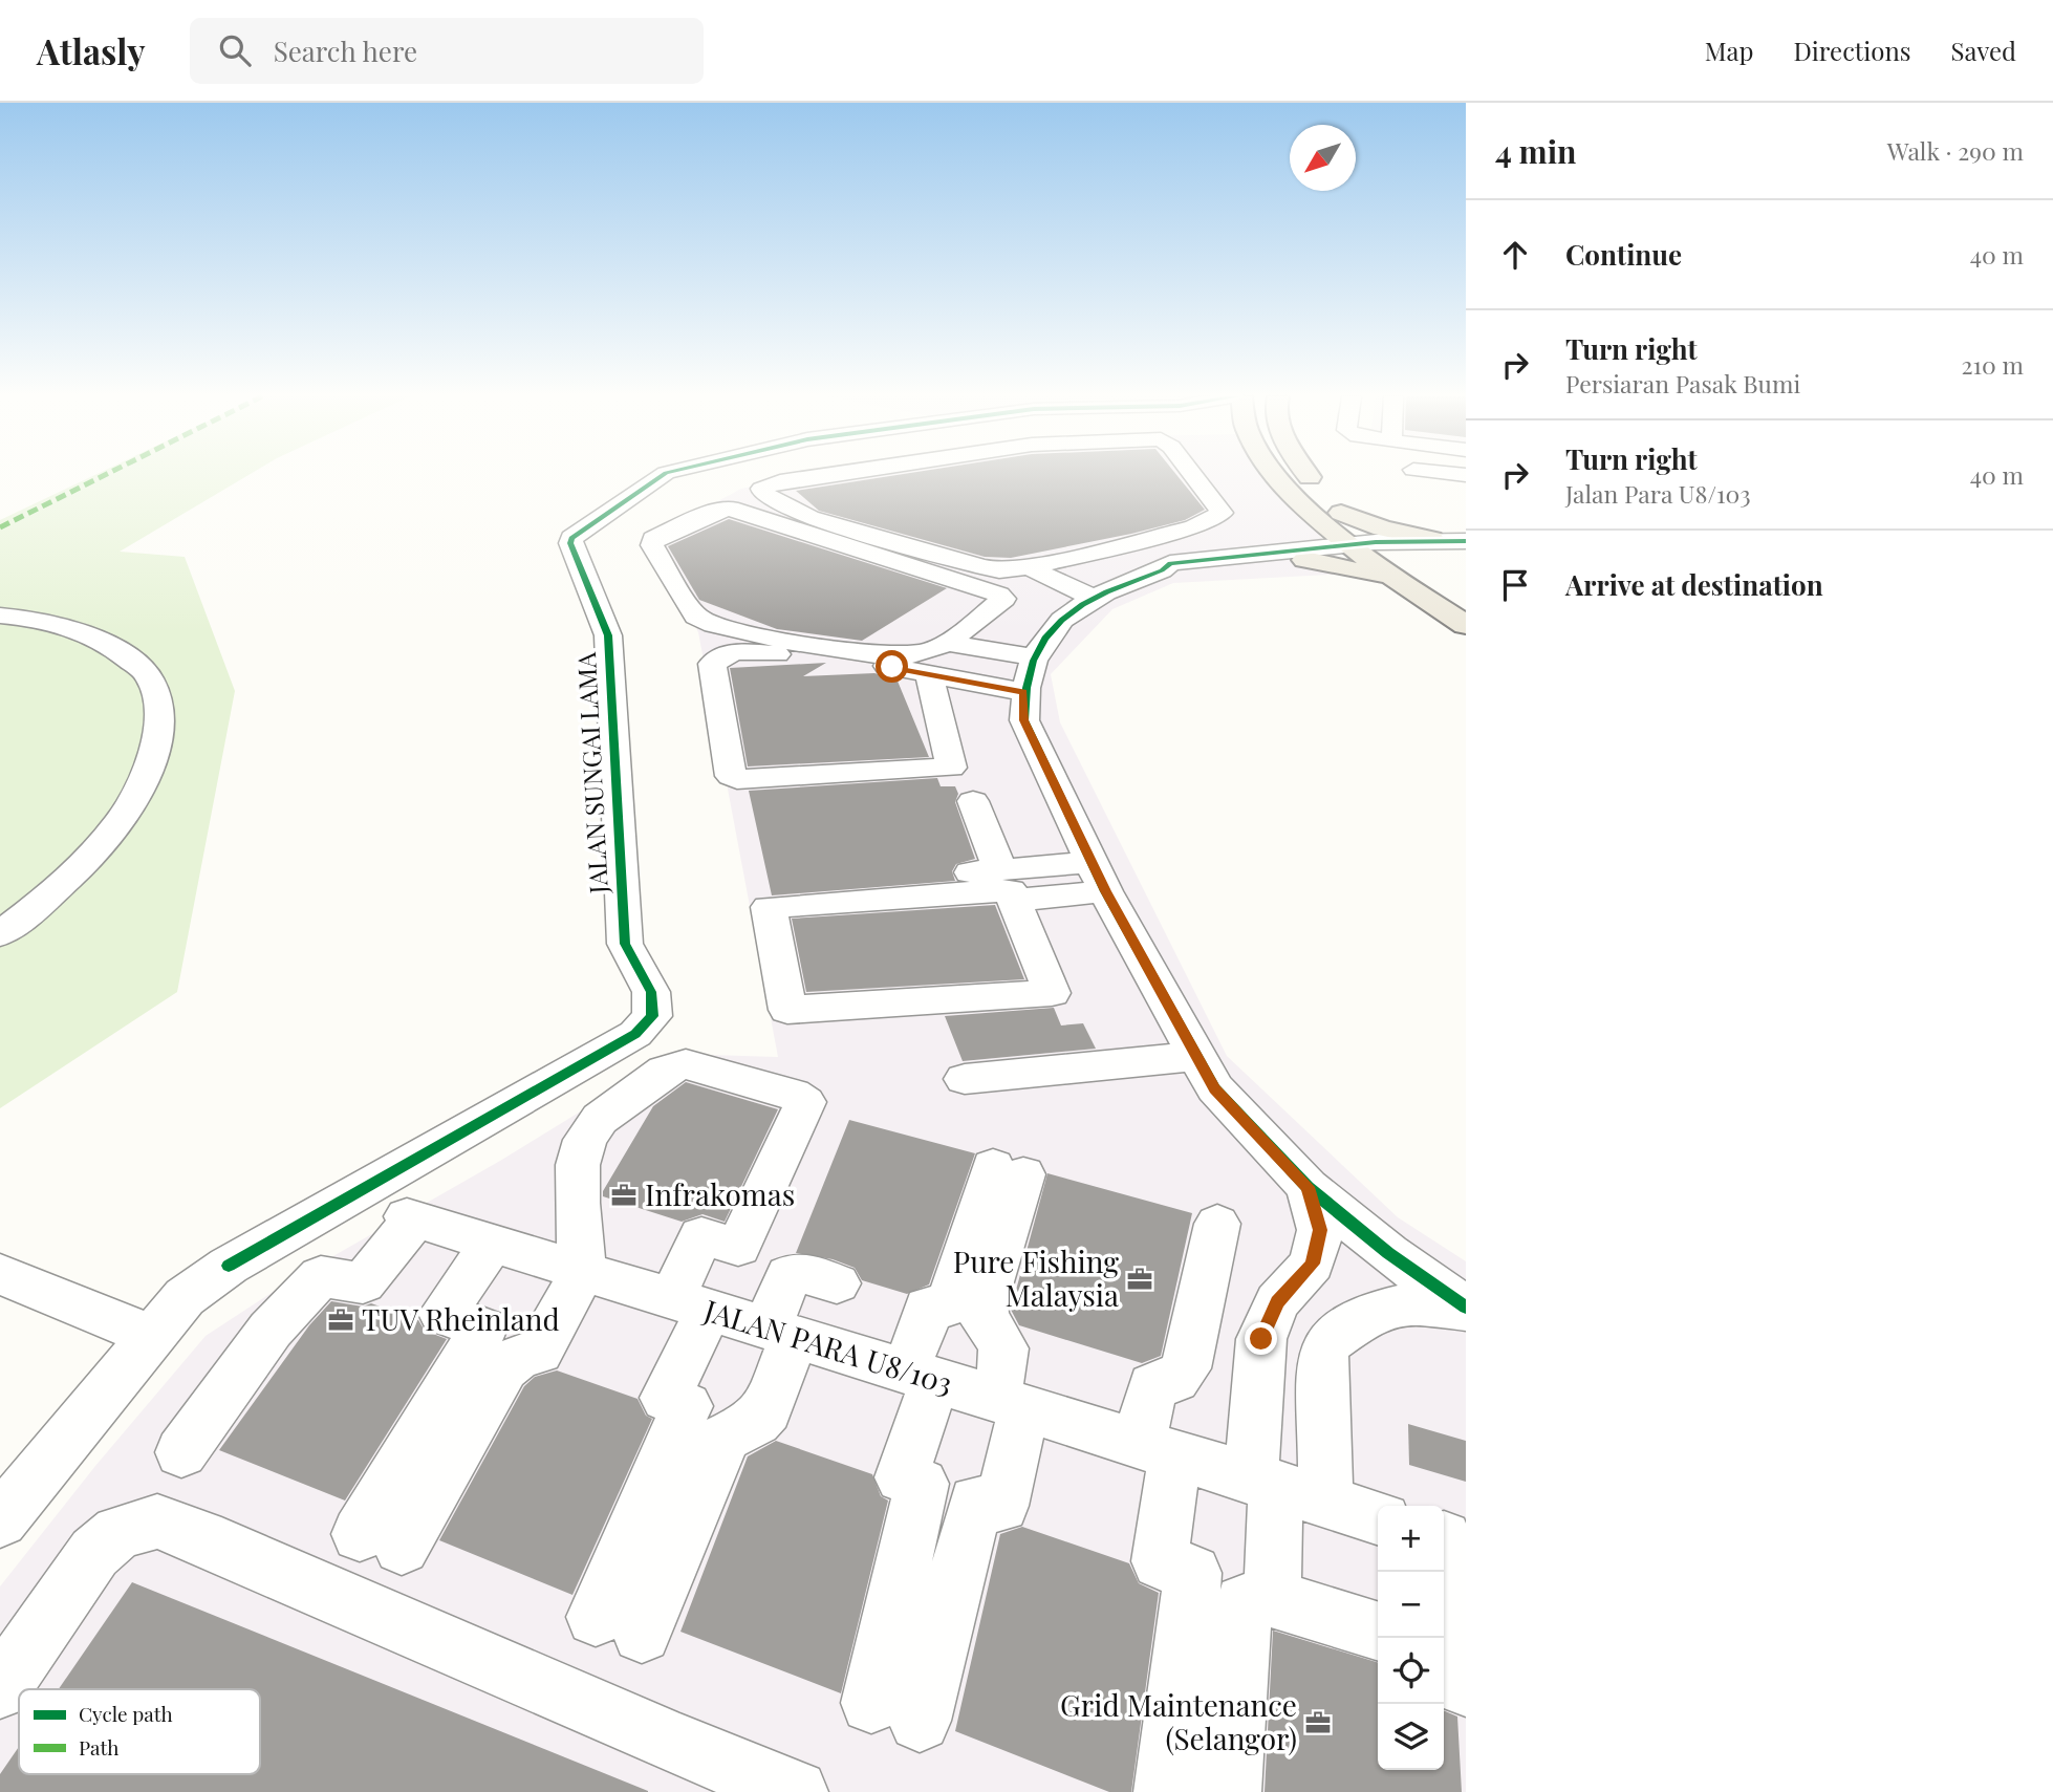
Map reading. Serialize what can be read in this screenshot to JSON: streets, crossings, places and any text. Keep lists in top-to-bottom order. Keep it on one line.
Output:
{"streets":{"street":["JALAN SUNGAI LAMA","JALAN PARA U8/103"]},"places":{"office":["Infrakomas","Pure Fishing Malaysia","TUV Rheinland","Grid Maintenance (Selangor)"]},"legend":["Cycle path","Path"],"north":"bottom left","page":{"header":"Atlasly","search":"Search here","nav":["Map","Directions","Saved"],"heading":["4 min","Walk · 290 m"],"list":[["Continue","40 m"],["Turn right","Persiaran Pasak Bumi","210 m"],["Turn right","Jalan Para U8/103","40 m"],"Arrive at destination"],"map_buttons":["+","−"]}}
